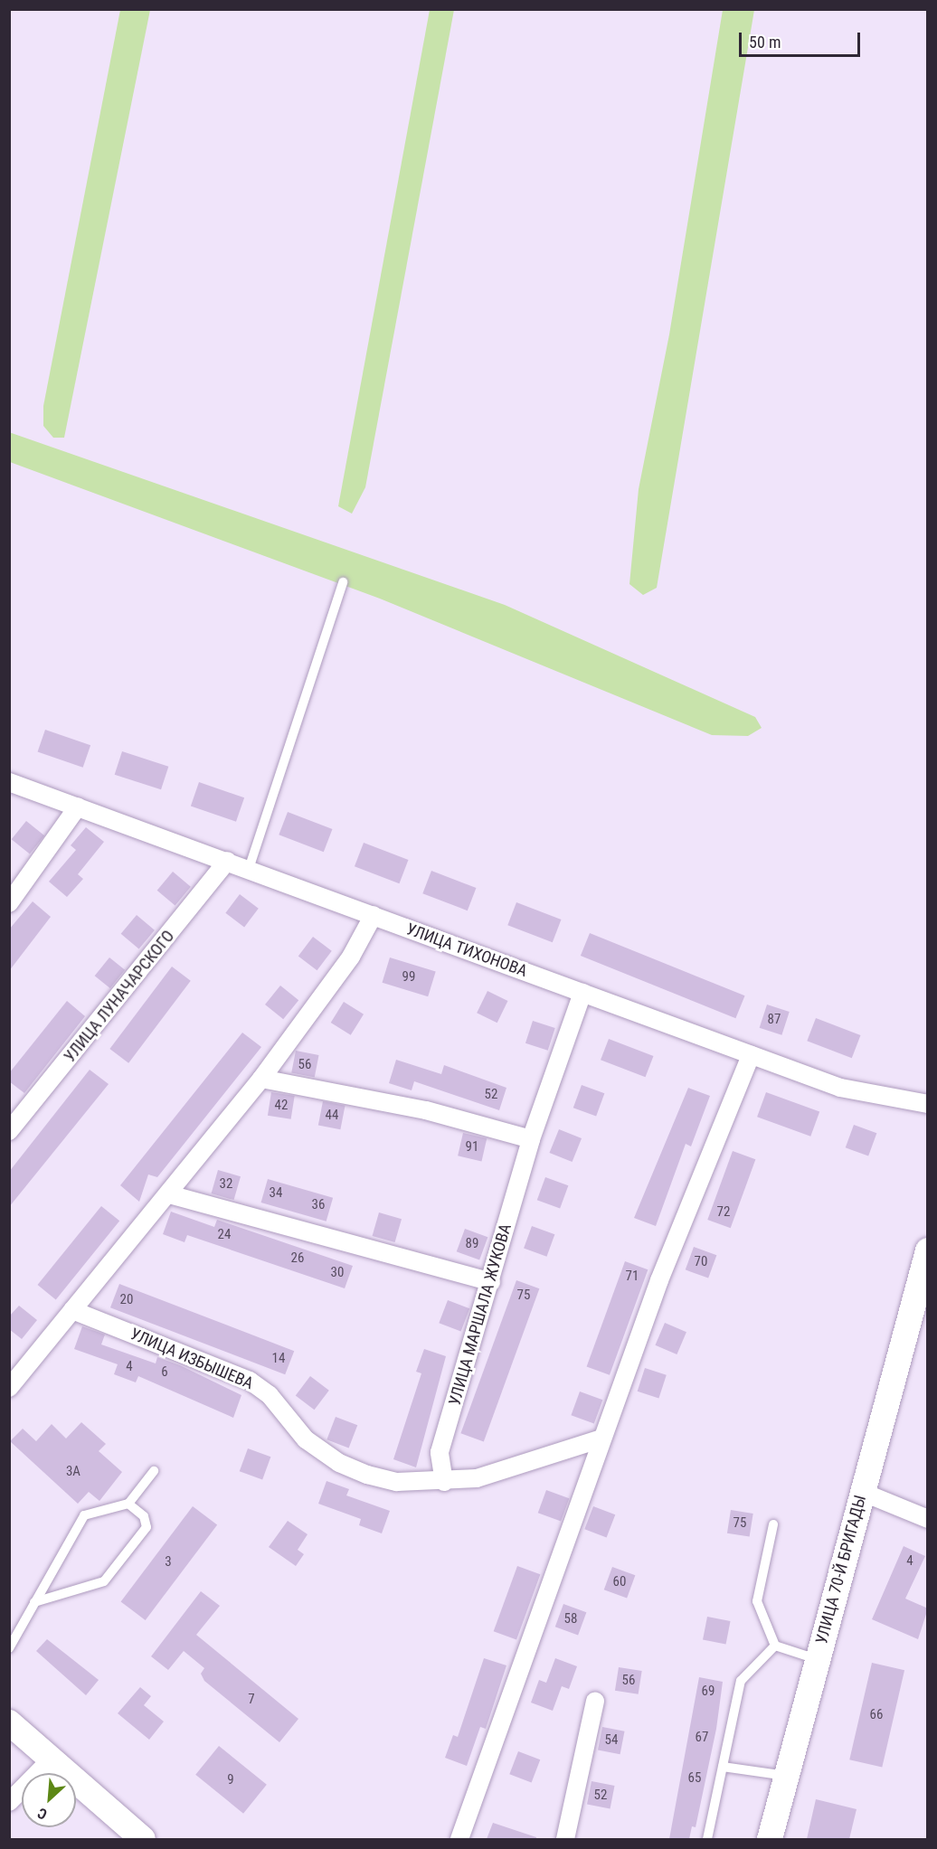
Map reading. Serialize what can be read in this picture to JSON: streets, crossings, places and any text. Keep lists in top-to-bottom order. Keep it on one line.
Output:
{"streets":{"main road":["УЛИЦА 70-Й БРИГАДЫ"],"street":["УЛИЦА ТИХОНОВА","УЛИЦА ЛУНАЧАРСКОГО","УЛИЦА МАРШАЛА ЖУКОВА","УЛИЦА ИЗБЫШЕВА"]},"crossings":[["УЛИЦА ТИХОНОВА","УЛИЦА ЛУНАЧАРСКОГО"],["УЛИЦА ТИХОНОВА","УЛИЦА МАРШАЛА ЖУКОВА"],["УЛИЦА МАРШАЛА ЖУКОВА","УЛИЦА ИЗБЫШЕВА"]],"house_numbers":["99","87","56","52","42","44","91","32","34","36","72","24","89","26","70","30","71","75","20","14","4","6","3А","75","4","3","60","58","56","69","7","66","67","54","65","9","52"],"scale_bar":"50 m","north":"bottom left"}
